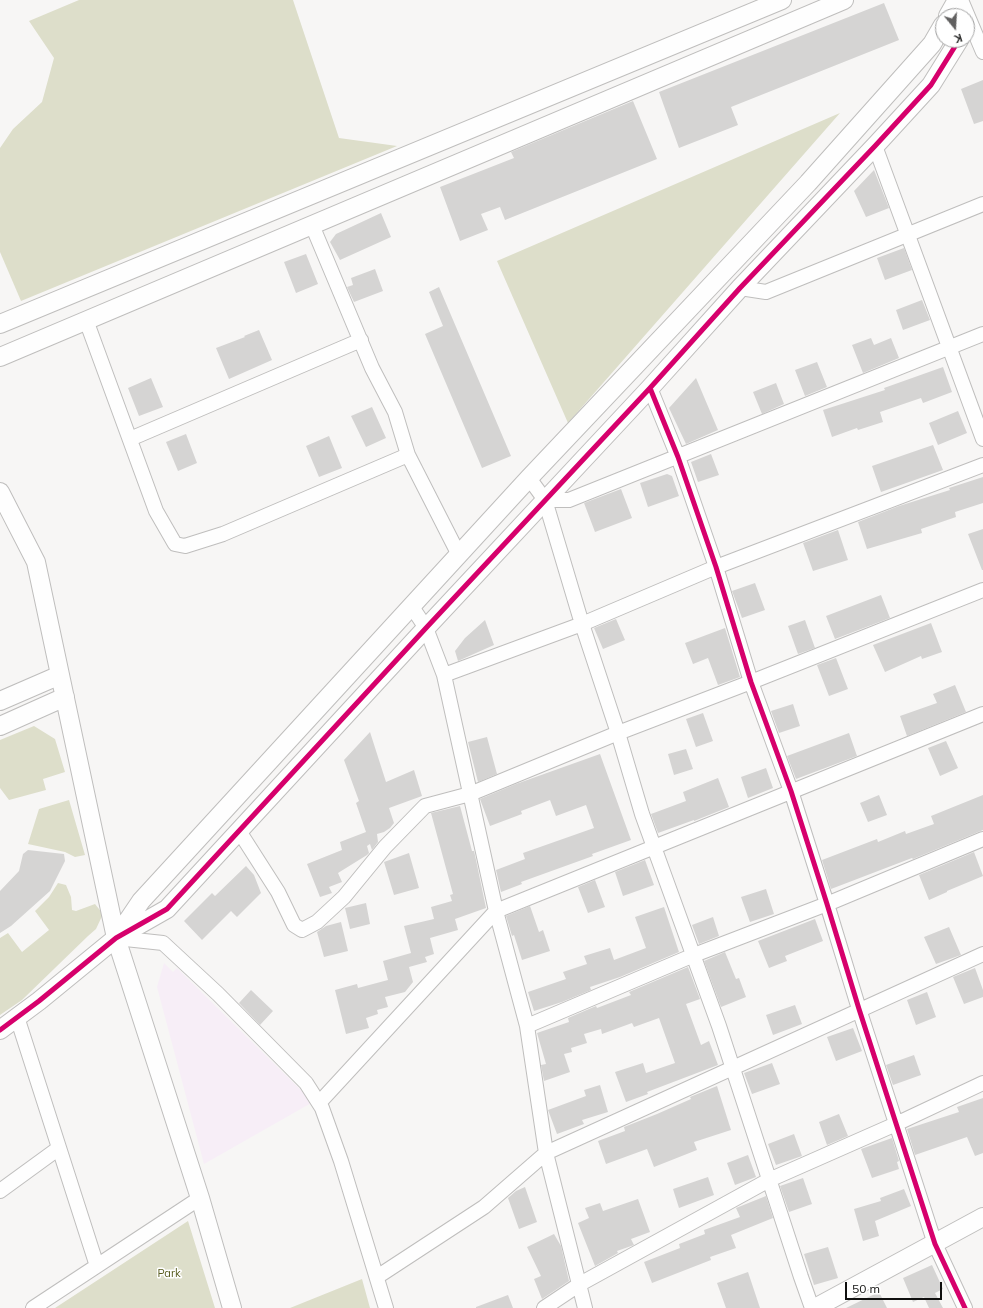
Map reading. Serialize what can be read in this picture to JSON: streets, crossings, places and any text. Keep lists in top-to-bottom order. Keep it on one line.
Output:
{"parks":["Park"],"scale_bar":"50 m","north":"bottom"}
